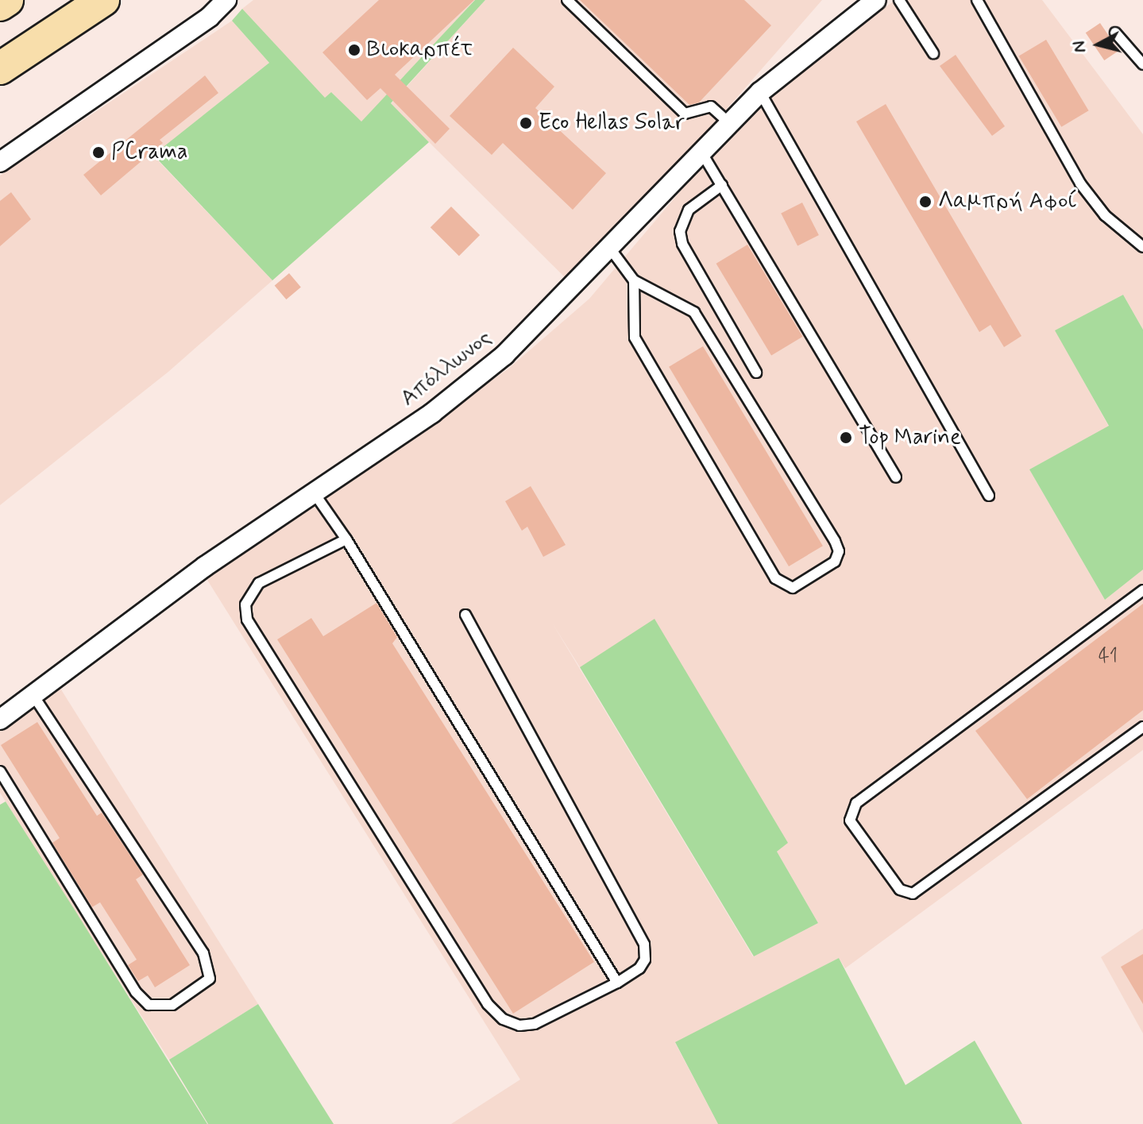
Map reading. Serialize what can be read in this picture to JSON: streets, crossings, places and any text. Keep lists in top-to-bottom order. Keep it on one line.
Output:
{"streets":{"street":["Απόλλωνος"]},"places":["Βιοκαρπέτ","Eco Hellas Solar","PCrama","Λαμπρή Αφοί","Top Marine"],"house_numbers":["41"],"north":"left"}
